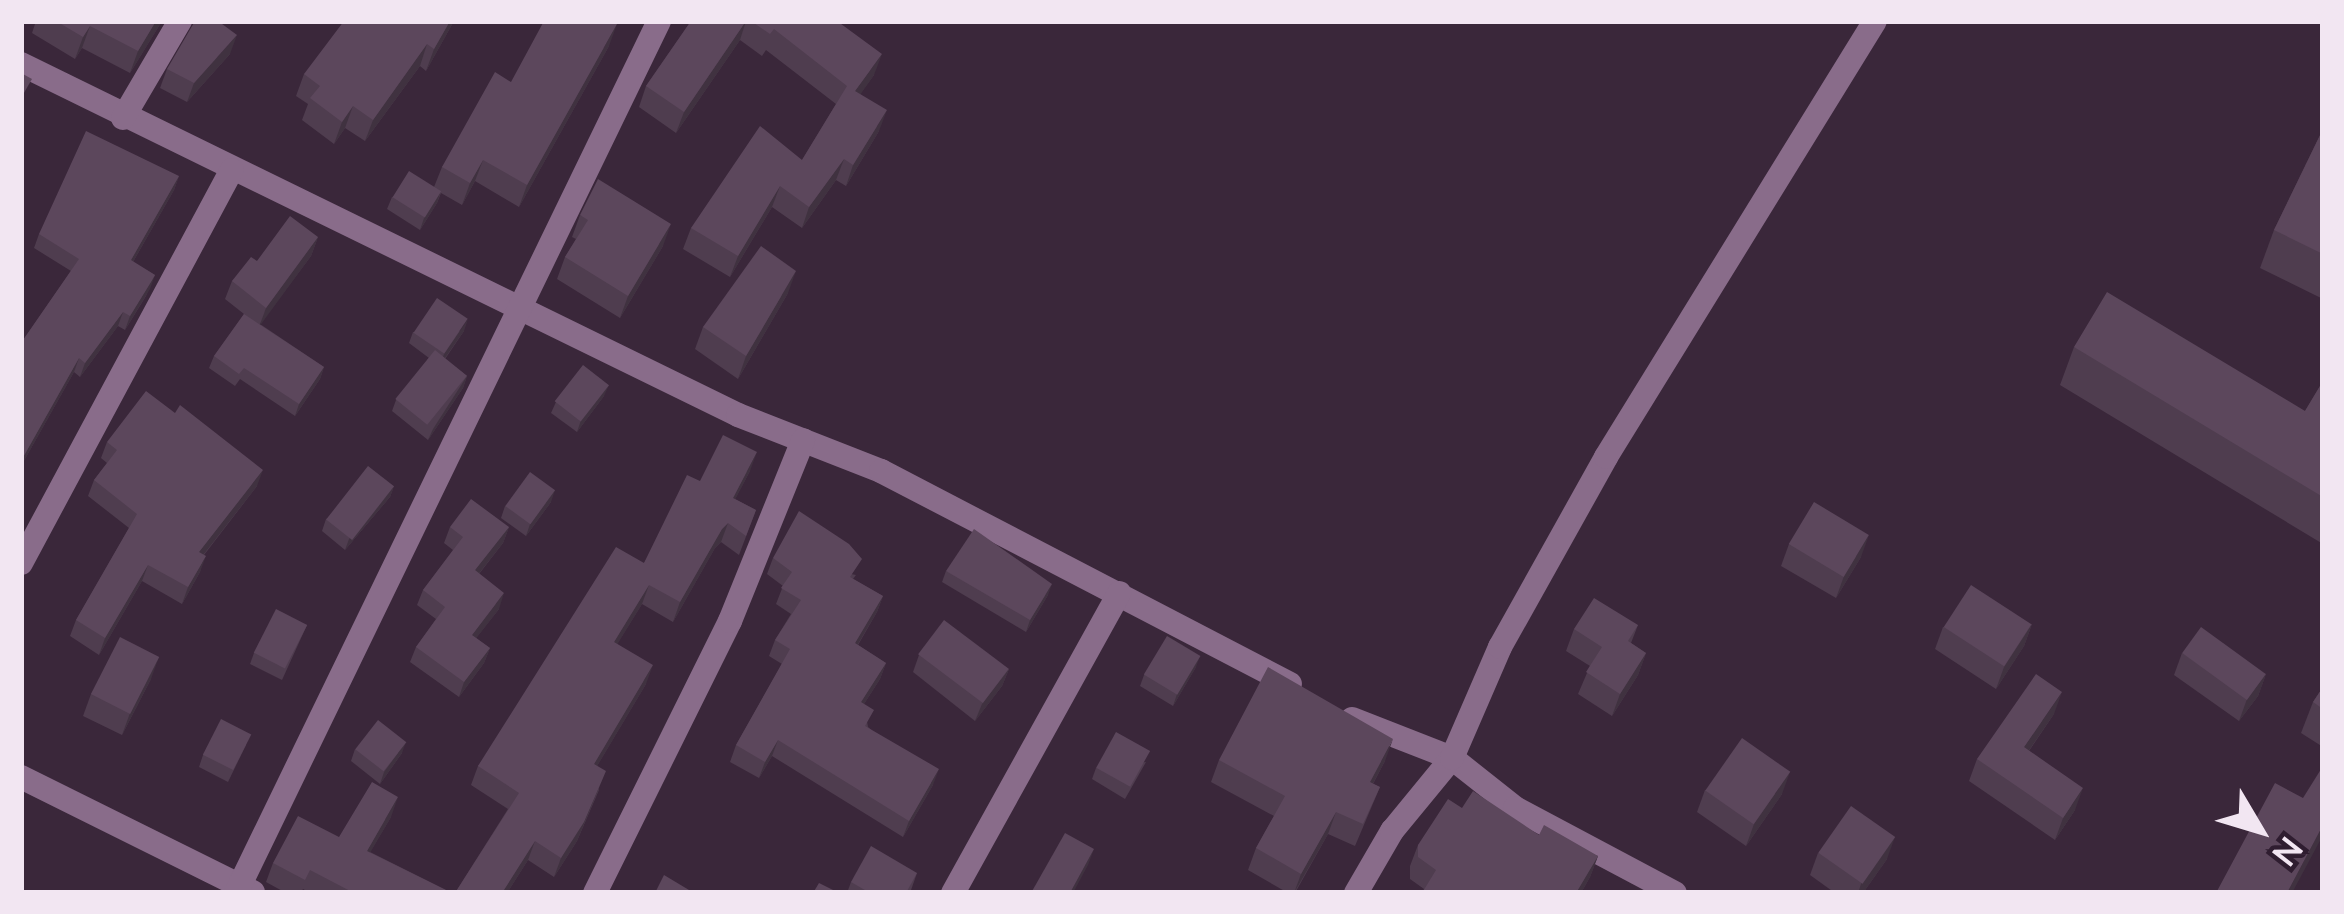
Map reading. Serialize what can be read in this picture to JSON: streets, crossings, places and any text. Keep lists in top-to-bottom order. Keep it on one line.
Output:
{"north":"bottom right"}
